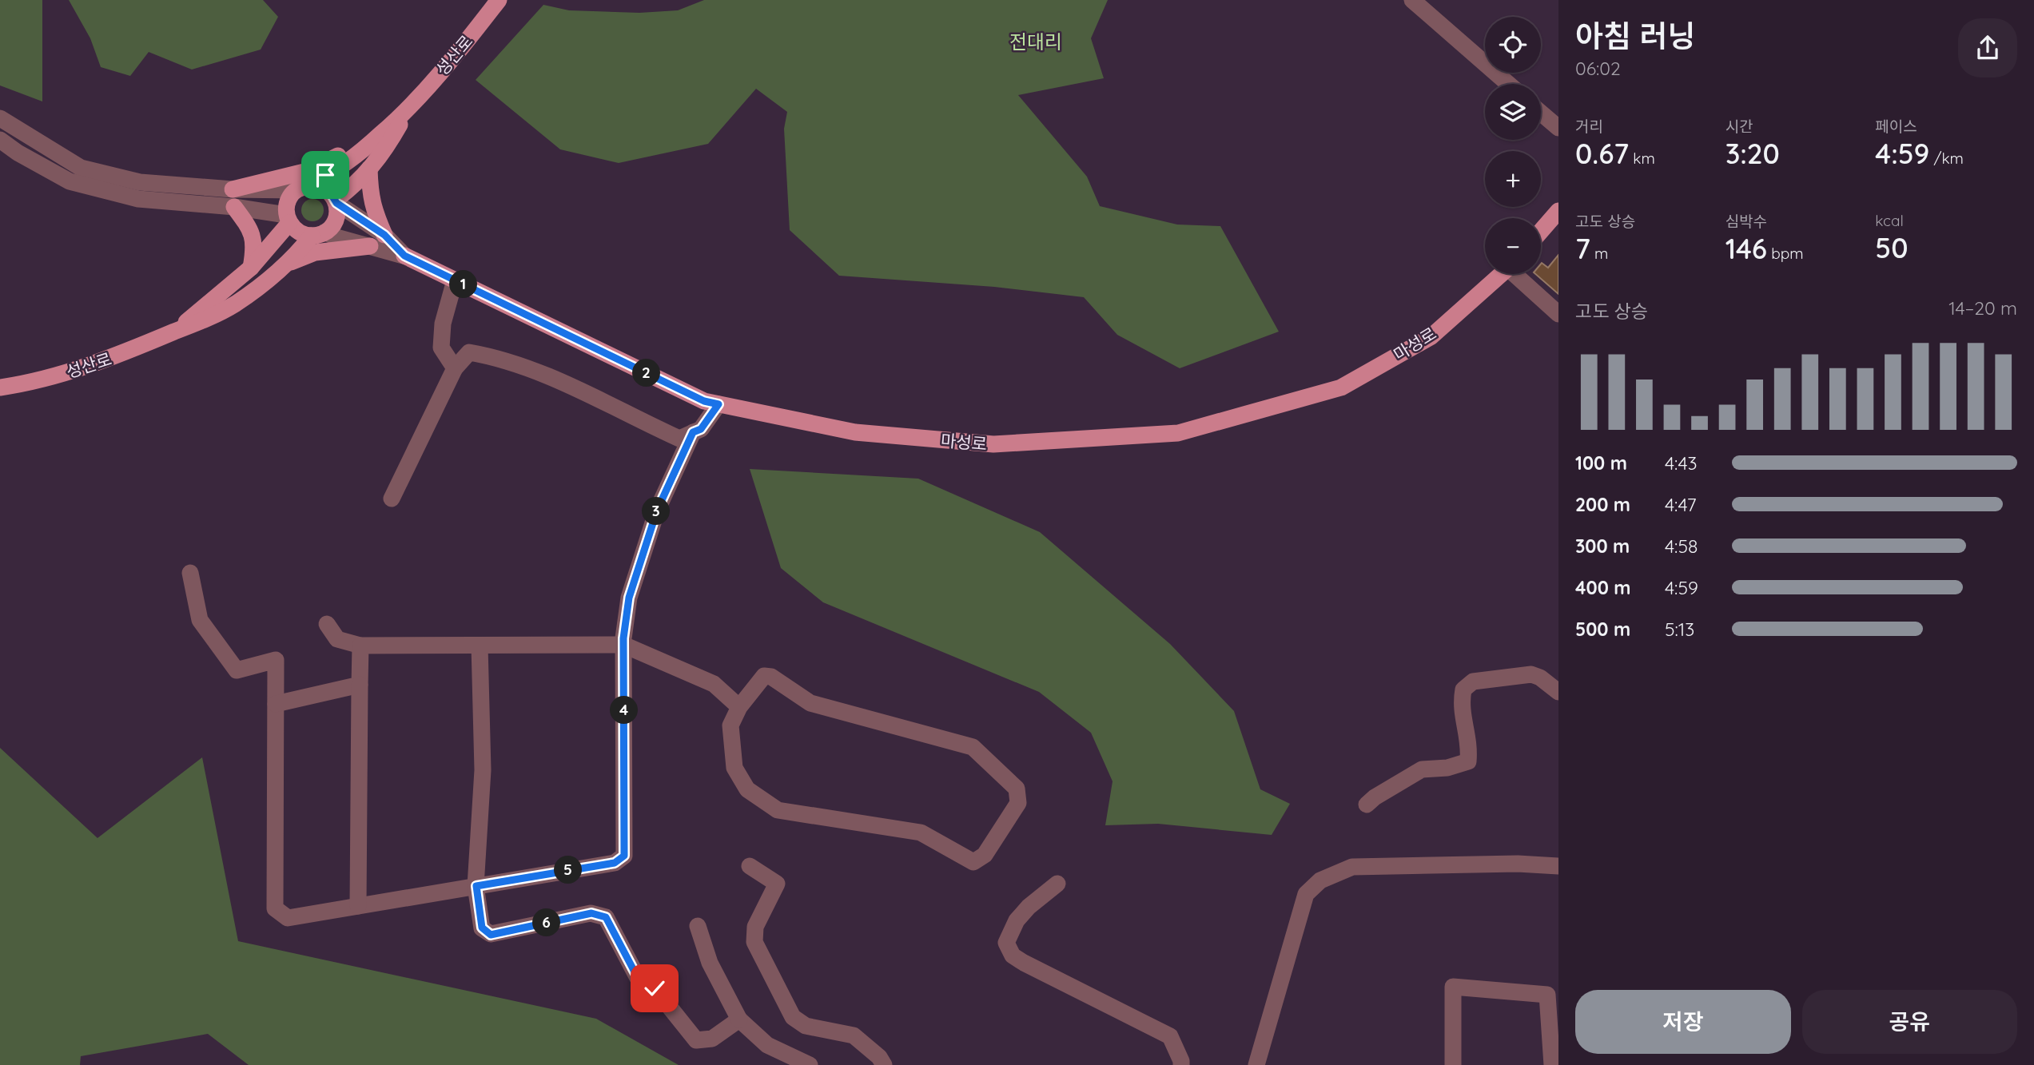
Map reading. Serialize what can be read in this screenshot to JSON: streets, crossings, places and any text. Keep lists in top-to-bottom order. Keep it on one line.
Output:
{"streets":{"main road":["성산로","마성로"]},"districts":["전대리"],"page":{"heading":["아침 러닝","06:02"],"map_buttons":["+","−"],"stats":[["거리","0.67 km"],["시간","3:20"],["페이스","4:59 /km"],["고도 상승","7 m"],["심박수","146 bpm"],["kcal","50"]],"pins":["1","2","3","4","5","6"],"chart":["고도 상승","14–20 m"],"list":[{"name":"100 m","note":"4:43"},{"name":"200 m","note":"4:47"},{"name":"300 m","note":"4:58"},{"name":"400 m","note":"4:59"},{"name":"500 m","note":"5:13"}],"buttons":["저장","공유"]}}
